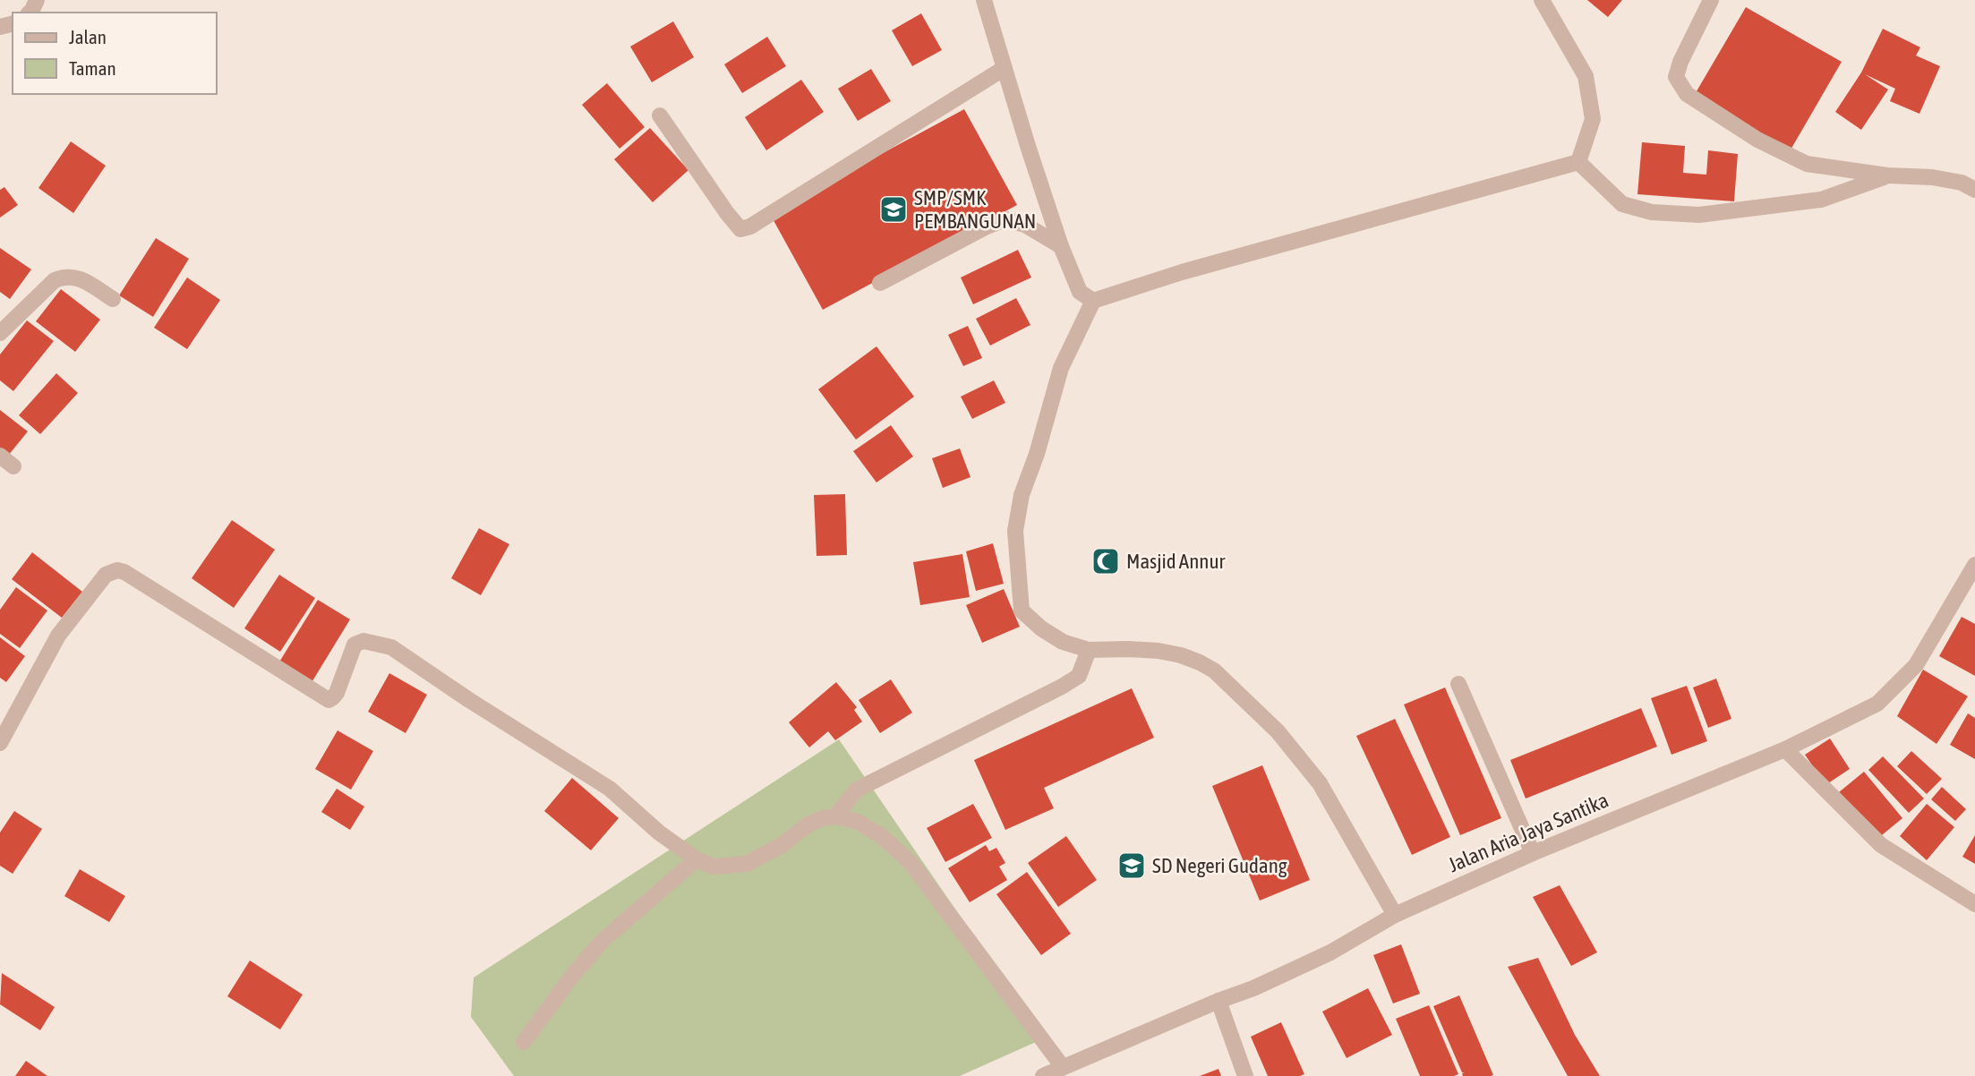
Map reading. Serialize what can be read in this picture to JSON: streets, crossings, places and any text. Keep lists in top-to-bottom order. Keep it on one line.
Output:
{"streets":{"street":["Jalan Aria Jaya Santika"]},"places":{"school or university":["SMP/SMK PEMBANGUNAN","SD Negeri Gudang"],"mosque":["Masjid Annur"]},"legend":["Jalan","Taman"]}
